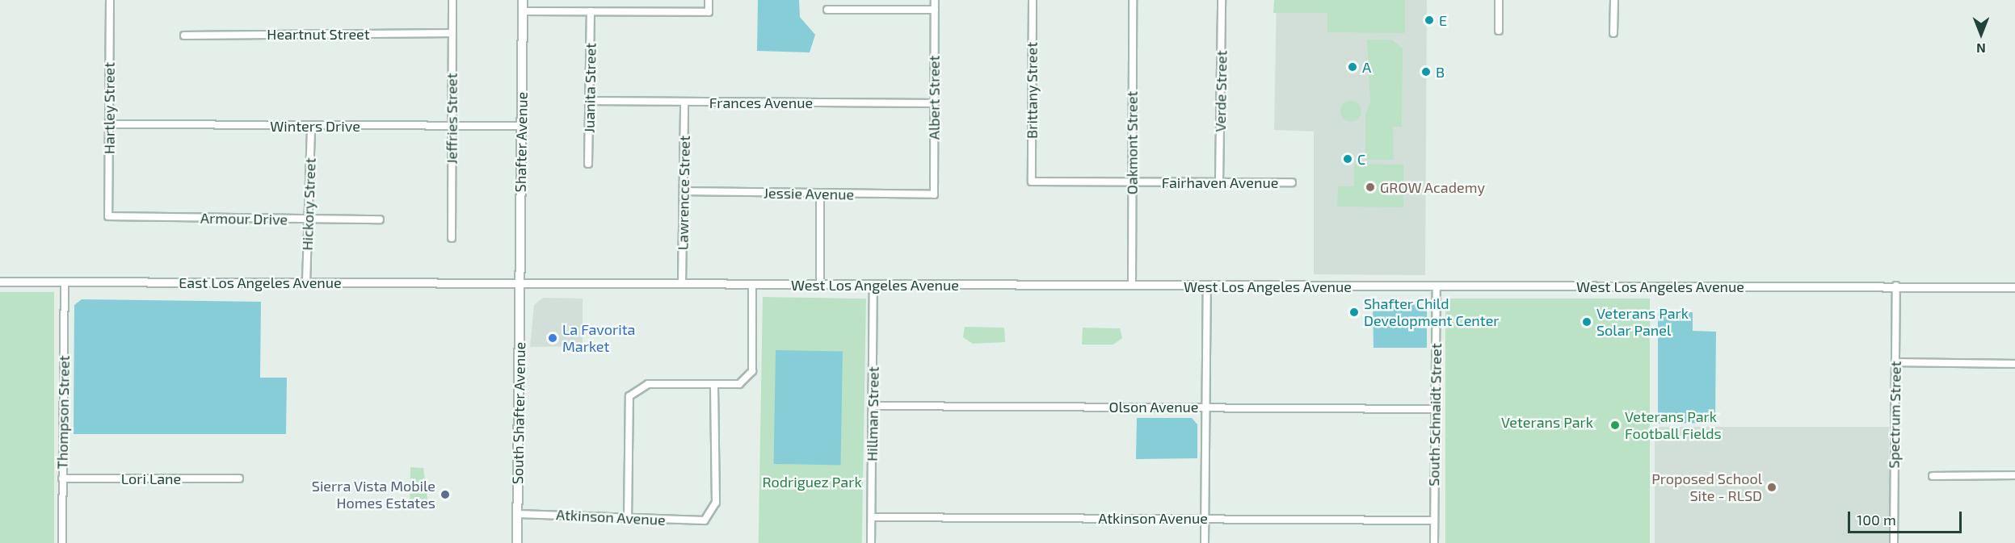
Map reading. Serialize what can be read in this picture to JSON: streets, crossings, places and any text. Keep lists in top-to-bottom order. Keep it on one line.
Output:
{"streets":{"main road":["Shafter Avenue","South Shafter Avenue"],"street":["Heartnut Street","Juanita Street","Brittany Street","Verde Street","Albert Street","Frances Avenue","Hartley Street","Jeffries Street","Winters Drive","Oakmont Street","Fairhaven Avenue","Lawrencce Street","Jessie Avenue","Hickory Street","Armour Drive","East Los Angeles Avenue","West Los Angeles Avenue","Olson Avenue","Thompson Street","Hillman Street","South Schnaidt Street","Spectrum Street","Lori Lane","Atkinson Avenue"]},"crossings":[["Heartnut Street","Jeffries Street"],["Juanita Street","Frances Avenue"],["Brittany Street","Fairhaven Avenue"],["Verde Street","Fairhaven Avenue"],["Albert Street","Frances Avenue"],["Albert Street","Jessie Avenue"],["Frances Avenue","Lawrencce Street"],["Hartley Street","Winters Drive"],["Hartley Street","Armour Drive"],["Jeffries Street","Winters Drive"],["Winters Drive","Shafter Avenue"],["Winters Drive","Hickory Street"],["Shafter Avenue","East Los Angeles Avenue"],["Shafter Avenue","West Los Angeles Avenue"],["Shafter Avenue","South Shafter Avenue"],["Oakmont Street","Fairhaven Avenue"],["Oakmont Street","West Los Angeles Avenue"],["Lawrencce Street","Jessie Avenue"],["Lawrencce Street","West Los Angeles Avenue"],["Hickory Street","Armour Drive"],["Hickory Street","East Los Angeles Avenue"],["East Los Angeles Avenue","West Los Angeles Avenue"],["East Los Angeles Avenue","Thompson Street"],["East Los Angeles Avenue","South Shafter Avenue"],["West Los Angeles Avenue","South Shafter Avenue"],["West Los Angeles Avenue","Hillman Street"],["West Los Angeles Avenue","South Schnaidt Street"],["West Los Angeles Avenue","Spectrum Street"],["Olson Avenue","Hillman Street"],["Olson Avenue","South Schnaidt Street"],["Thompson Street","Lori Lane"],["South Shafter Avenue","Atkinson Avenue"],["Hillman Street","Atkinson Avenue"],["South Schnaidt Street","Atkinson Avenue"]],"parks":["Veterans Park","Rodriguez Park"],"places":["E","A","B","C","GROW Academy","Shafter Child Development Center","Veterans Park Solar Panel","La Favorita Market","Veterans Park Football Fields","Proposed School Site - RLSD","Sierra Vista Mobile Homes Estates"],"scale_bar":"100 m","north":"bottom"}
